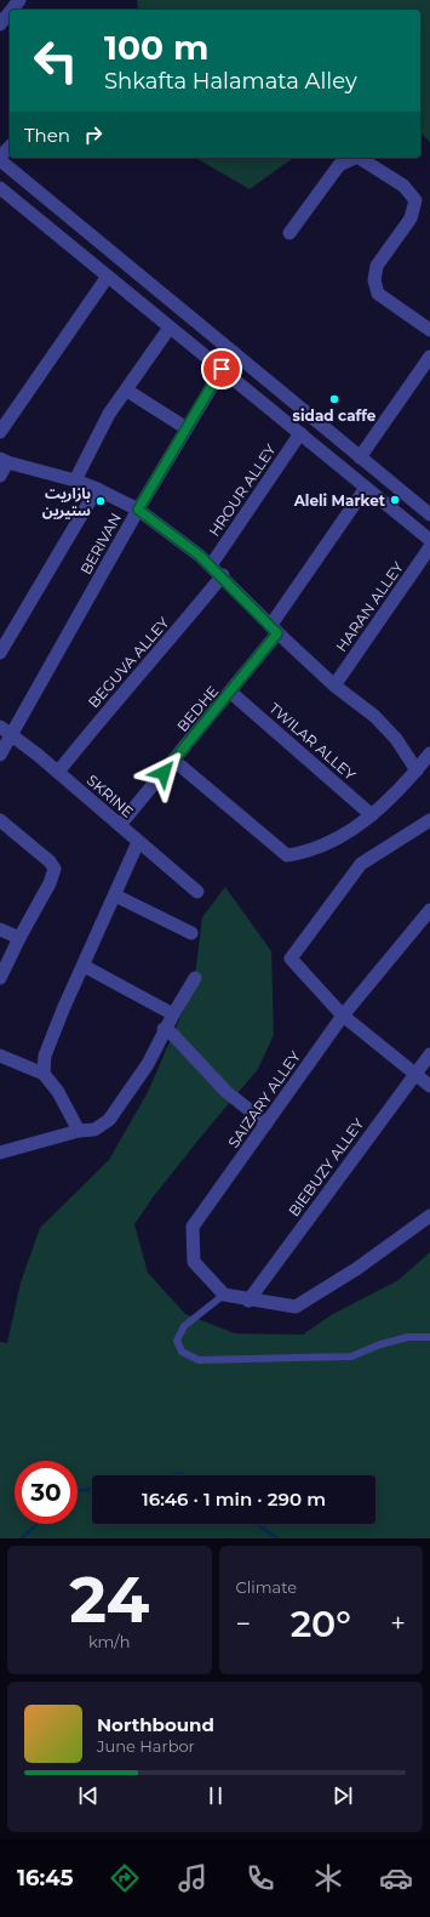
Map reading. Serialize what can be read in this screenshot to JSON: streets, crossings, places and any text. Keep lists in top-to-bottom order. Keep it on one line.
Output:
{"streets":{"street":["HROUR ALLEY","BERIVAN","HARAN ALLEY","BEGUVA ALLEY","BEDHE","TWILAR ALLEY","SKRINE","SAIZARY ALLEY","BIEBUZY ALLEY"]},"crossings":[["BERIVAN","SKRINE"],["BEGUVA ALLEY","SKRINE"],["BEDHE","TWILAR ALLEY"],["BEDHE","SKRINE"]],"places":["sidad caffe","Aleli Market","بازاريت ستيرين"],"page":{"turn":["100 m","Shkafta Halamata Alley"],"then":"Then","limit":"30","trip":"16:46 · 1 min · 290 m","tile":[["24","km/h"],"Climate"],"heat":["−","20°","+"],"song":["Northbound","June Harbor"],"tabs":"16:45"}}
